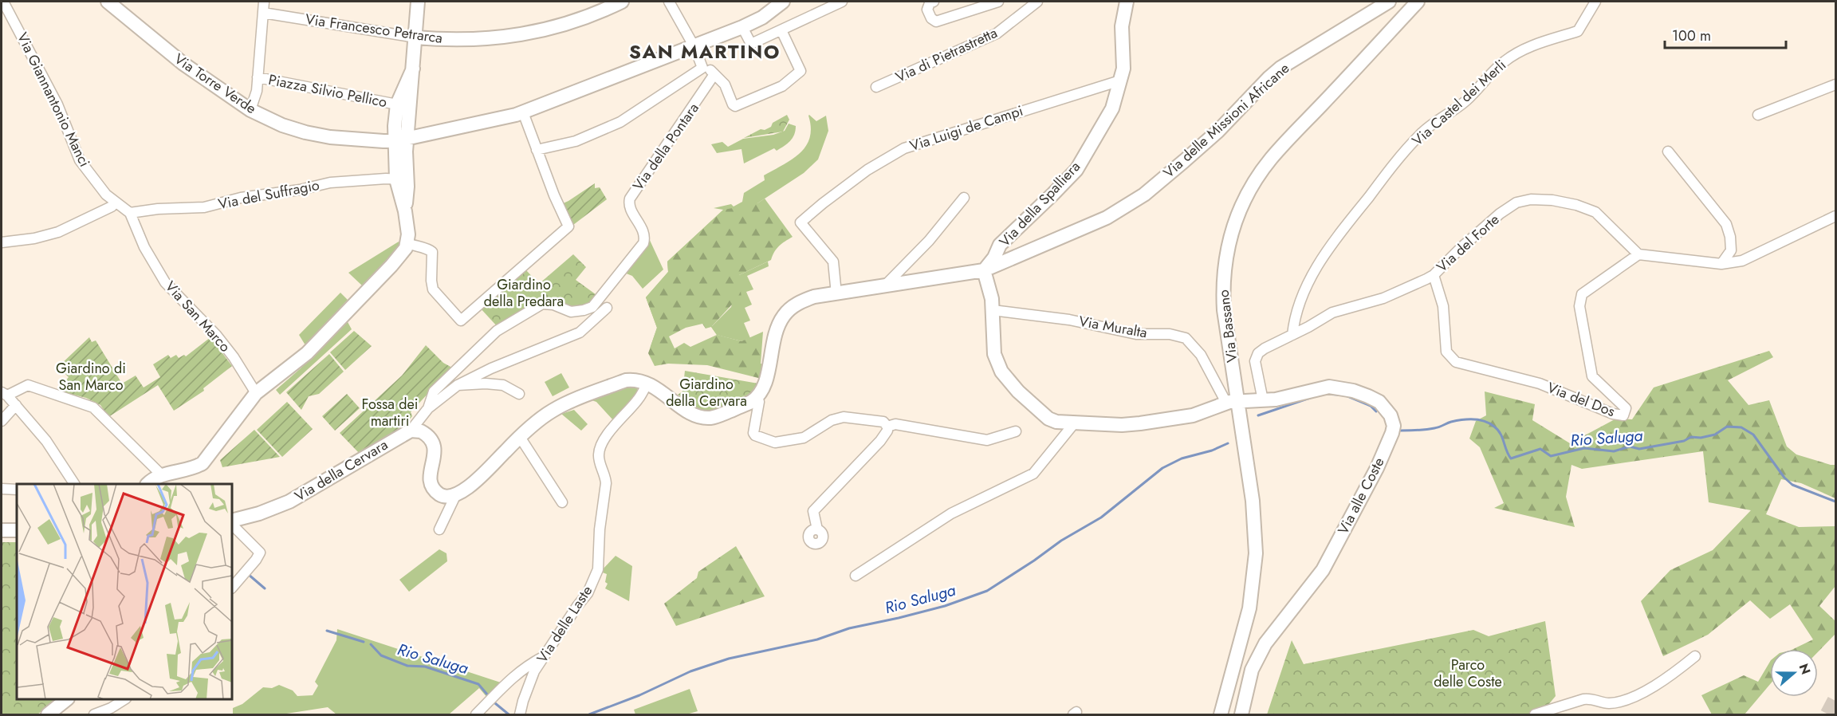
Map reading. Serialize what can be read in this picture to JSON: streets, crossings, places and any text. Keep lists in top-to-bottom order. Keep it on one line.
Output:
{"streets":{"street":["Via Francesco Petrarca","Via di Pietrastretta","Via Torre Verde","Piazza Silvio Pellico","Via Giannantonio Manci","Via Castel dei Merli","Via delle Missioni Africane","Via Luigi de Campi","Via della Pontara","Via del Suffragio","Via della Spalliera","Via del Forte","Via San Marco","Via Bassano","Via Muralta","Via del Dos","Via della Cervara","Via alle Coste","Via delle Laste"]},"crossings":[["Via Giannantonio Manci","Via del Suffragio"],["Via Giannantonio Manci","Via San Marco"],["Via Castel dei Merli","Via del Forte"],["Via delle Missioni Africane","Via della Spalliera"],["Via Luigi de Campi","Via della Spalliera"],["Via del Suffragio","Via San Marco"],["Via del Forte","Via del Dos"],["Via del Forte","Via alle Coste"],["Via Bassano","Via Muralta"],["Via Bassano","Via alle Coste"],["Via Muralta","Via alle Coste"]],"districts":["SAN MARTINO"],"water":["Rio Saluga"],"parks":["Giardino della Predara","Giardino di San Marco","Giardino della Cervara","Fossa dei martiri","Parco delle Coste"],"scale_bar":"100 m","north":"right"}
